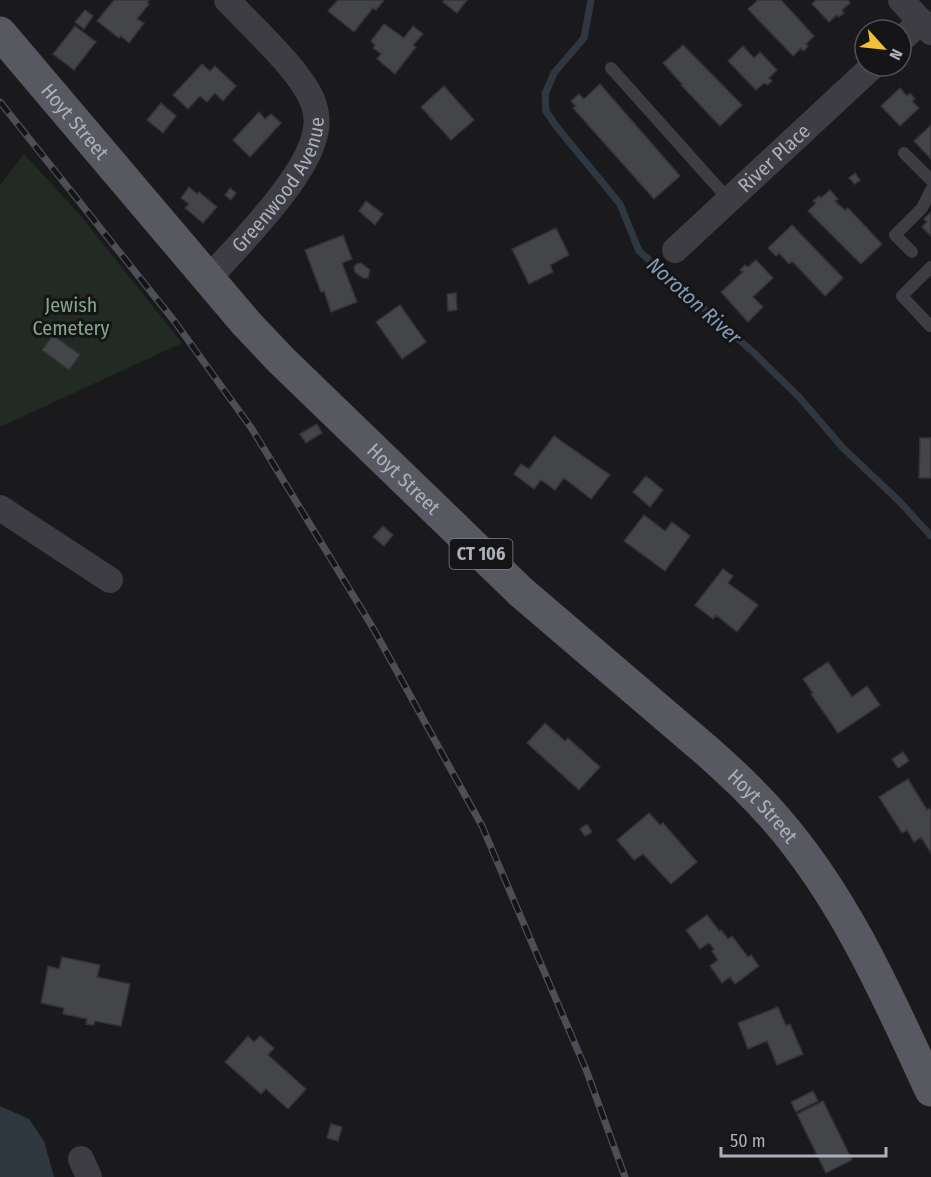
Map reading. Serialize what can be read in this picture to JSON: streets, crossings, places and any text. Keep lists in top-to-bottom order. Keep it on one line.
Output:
{"streets":{"main road":["Hoyt Street","CT 106"],"street":["River Place","Greenwood Avenue"]},"crossings":[["Hoyt Street","Greenwood Avenue"]],"water":["Noroton River"],"parks":["Jewish Cemetery"],"scale_bar":"50 m","north":"bottom right"}
